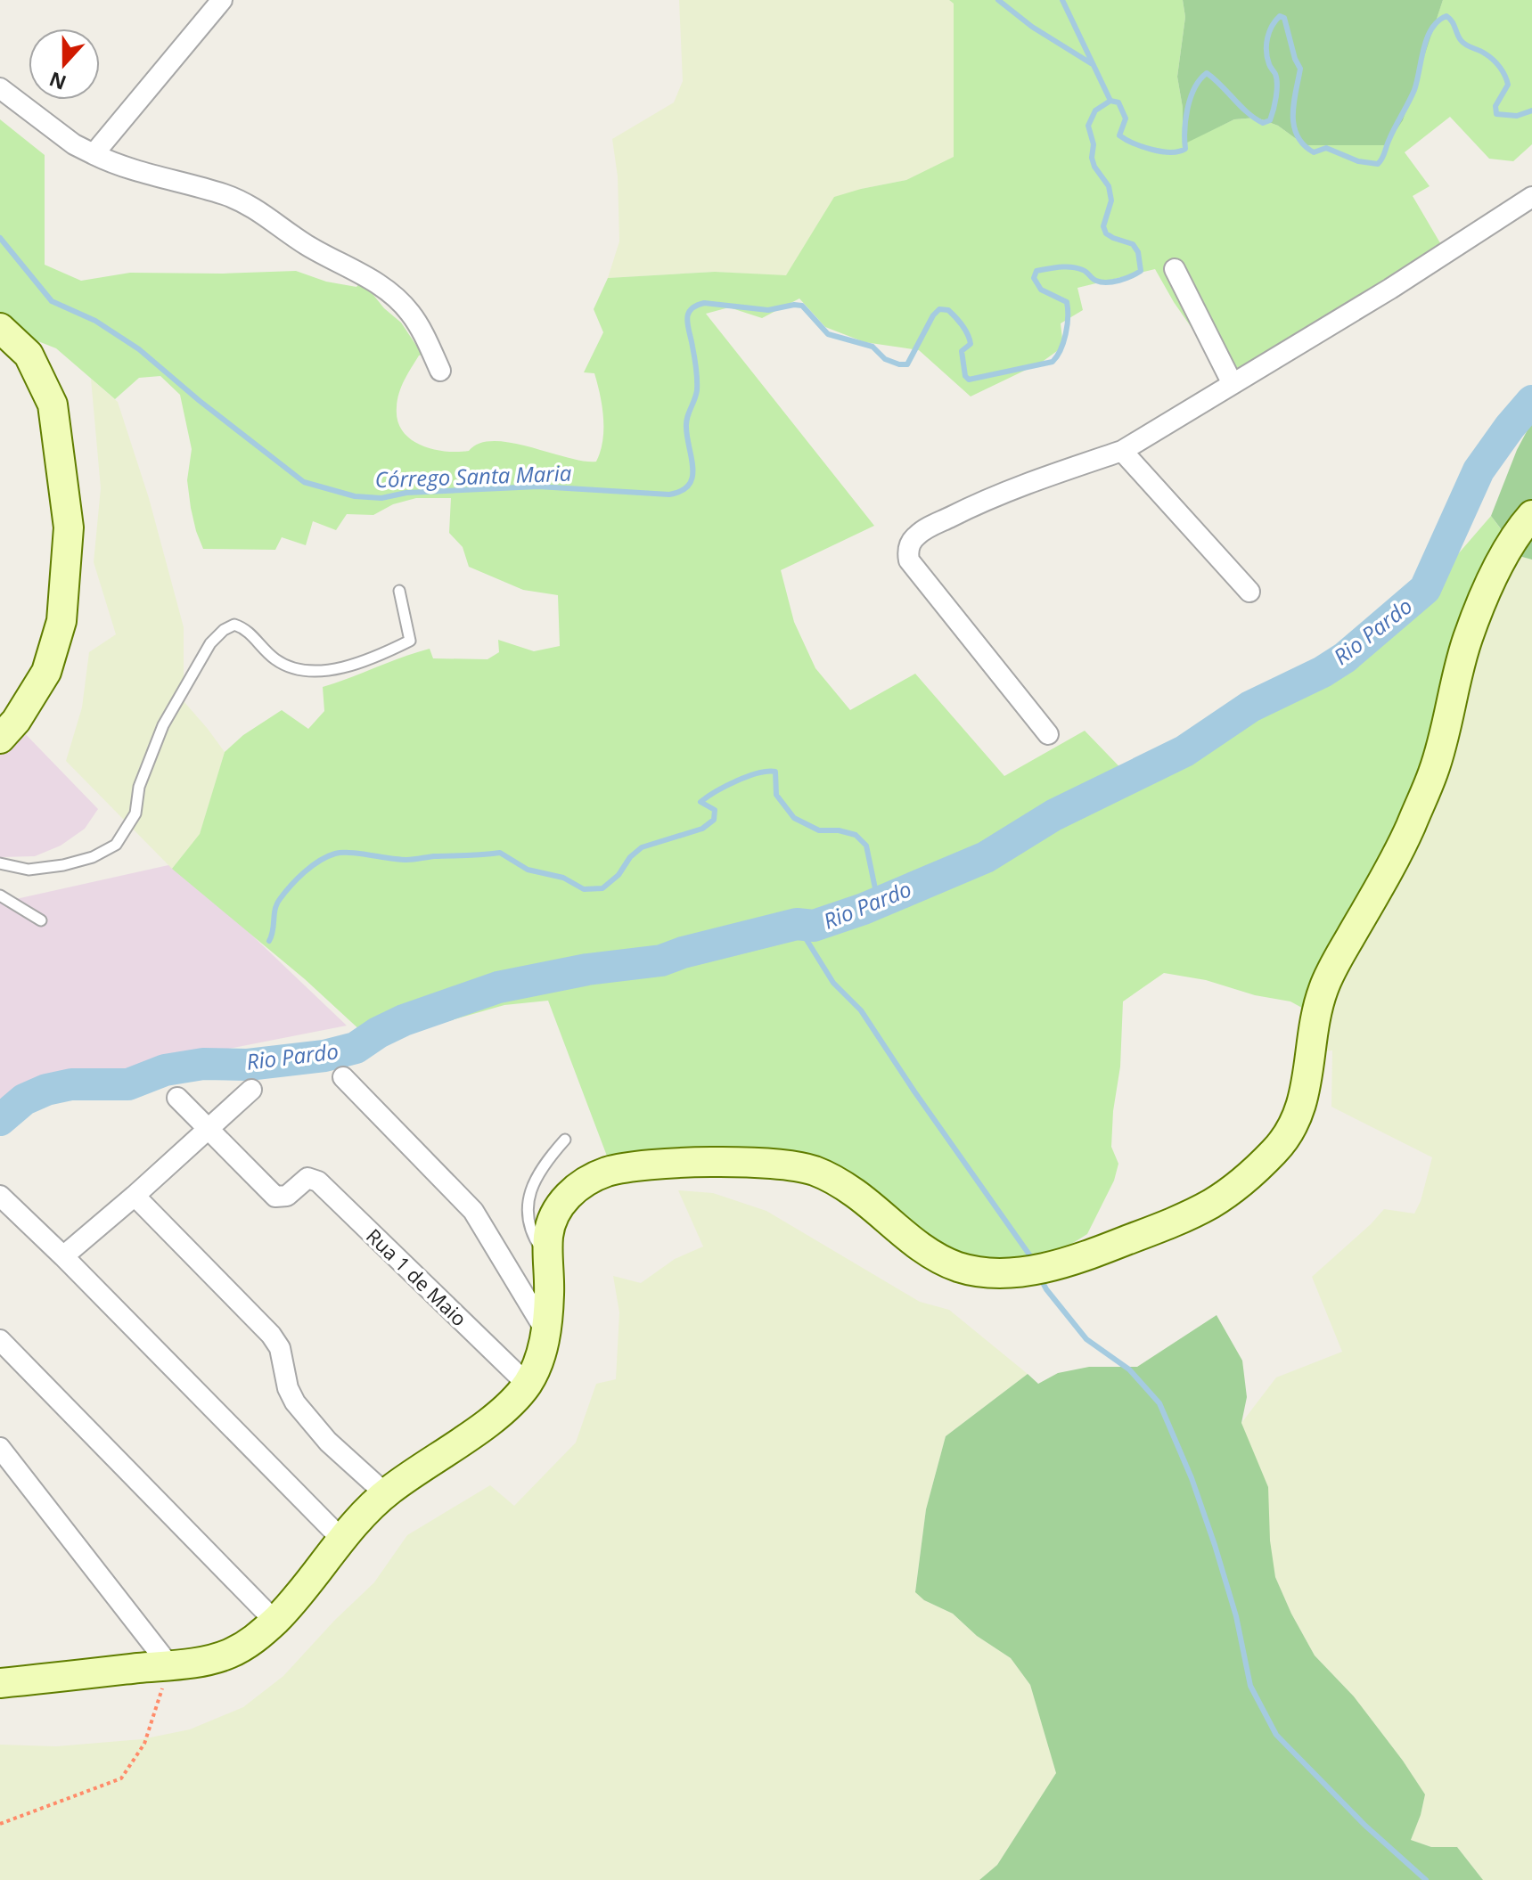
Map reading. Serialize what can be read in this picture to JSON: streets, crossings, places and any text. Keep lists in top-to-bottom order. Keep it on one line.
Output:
{"streets":{"street":["Rua 1 de Maio"]},"water":["Córrego Santa Maria","Rio Pardo"],"north":"bottom"}
